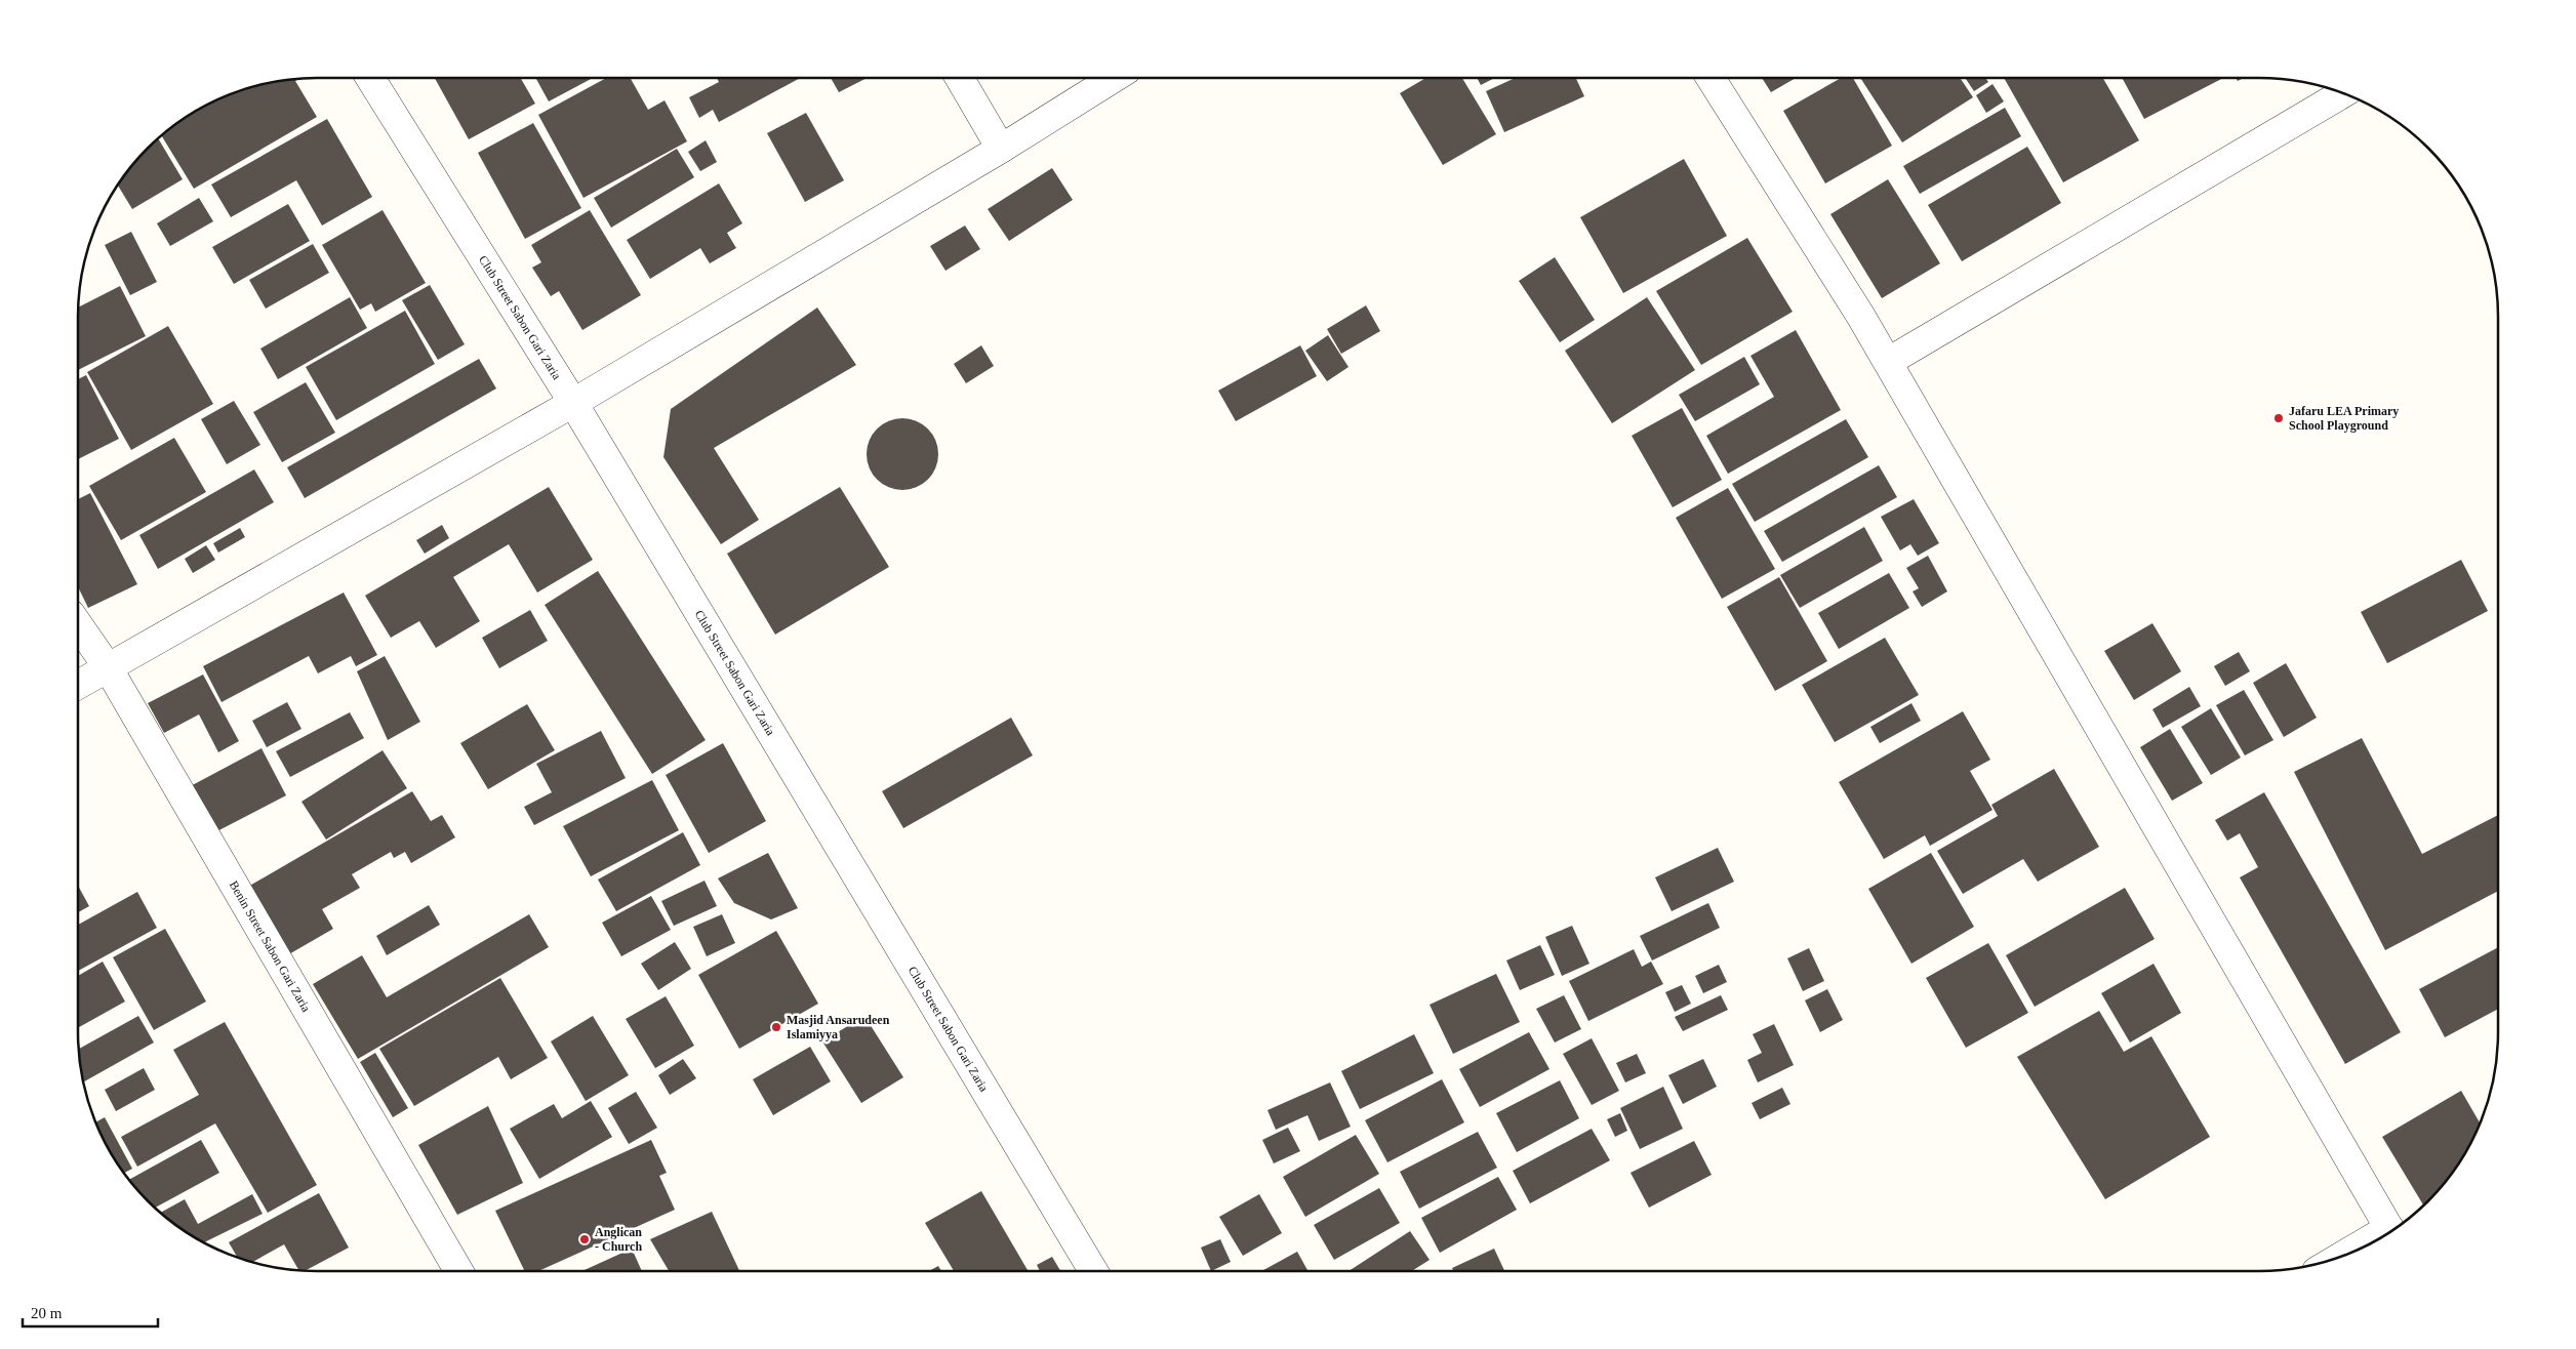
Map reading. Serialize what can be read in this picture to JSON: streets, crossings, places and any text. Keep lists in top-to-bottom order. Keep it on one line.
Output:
{"streets":{"street":["Club Street Sabon Gari Zaria","Benin Street Sabon Gari Zaria"]},"places":["Jafaru LEA Primary School Playground","Masjid Ansarudeen Islamiyya","Anglican - Church"],"scale_bar":"20 m"}
